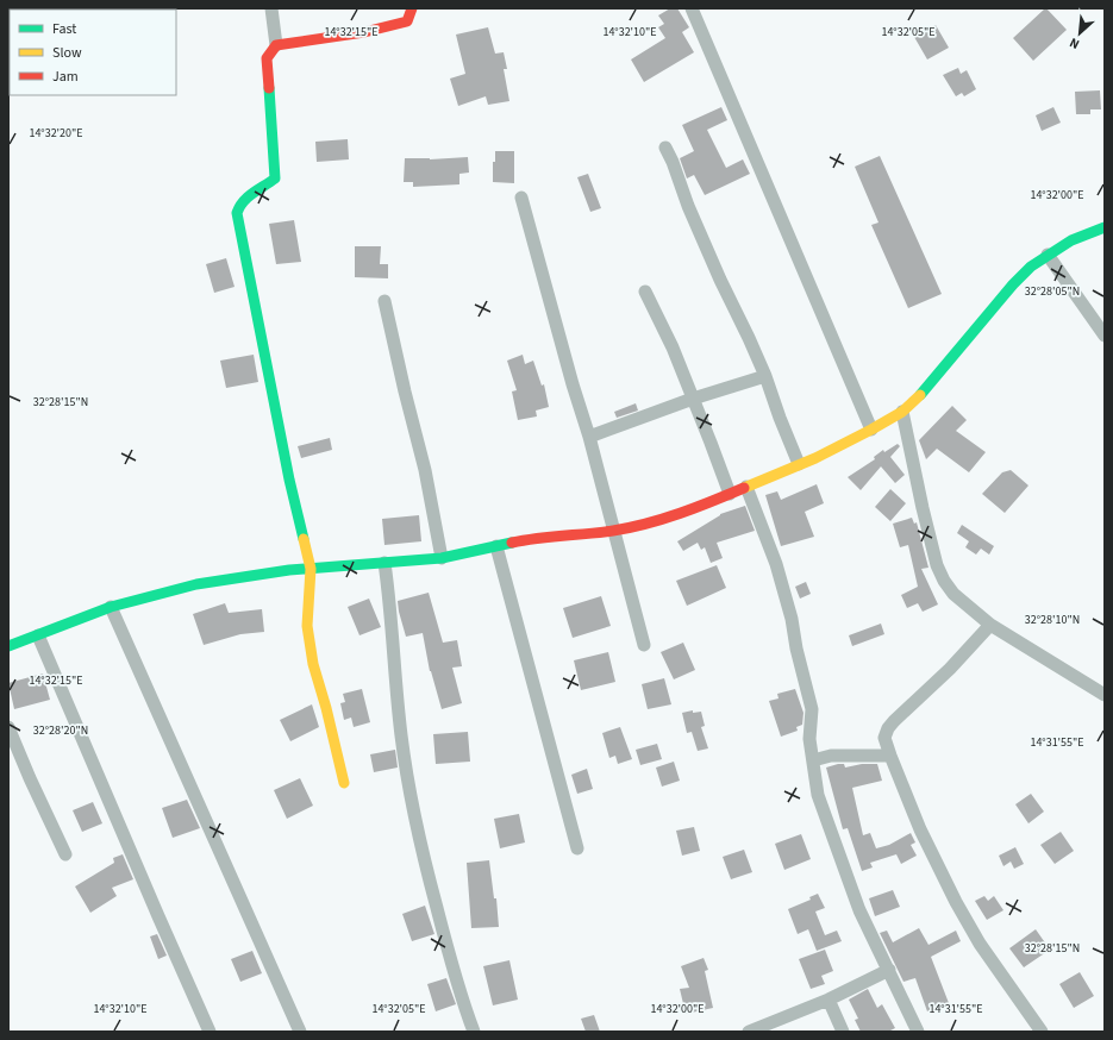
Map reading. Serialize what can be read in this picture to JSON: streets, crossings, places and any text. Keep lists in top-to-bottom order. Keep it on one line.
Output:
{"legend":["Fast","Slow","Jam"],"north":"bottom left","coordinates":["14°32'15\"E","14°32'10\"E","14°32'05\"E","14°32'20\"E","14°32'00\"E","32°28'05\"N","32°28'15\"N","32°28'10\"N","32°28'20\"N","14°31'55\"E"]}
